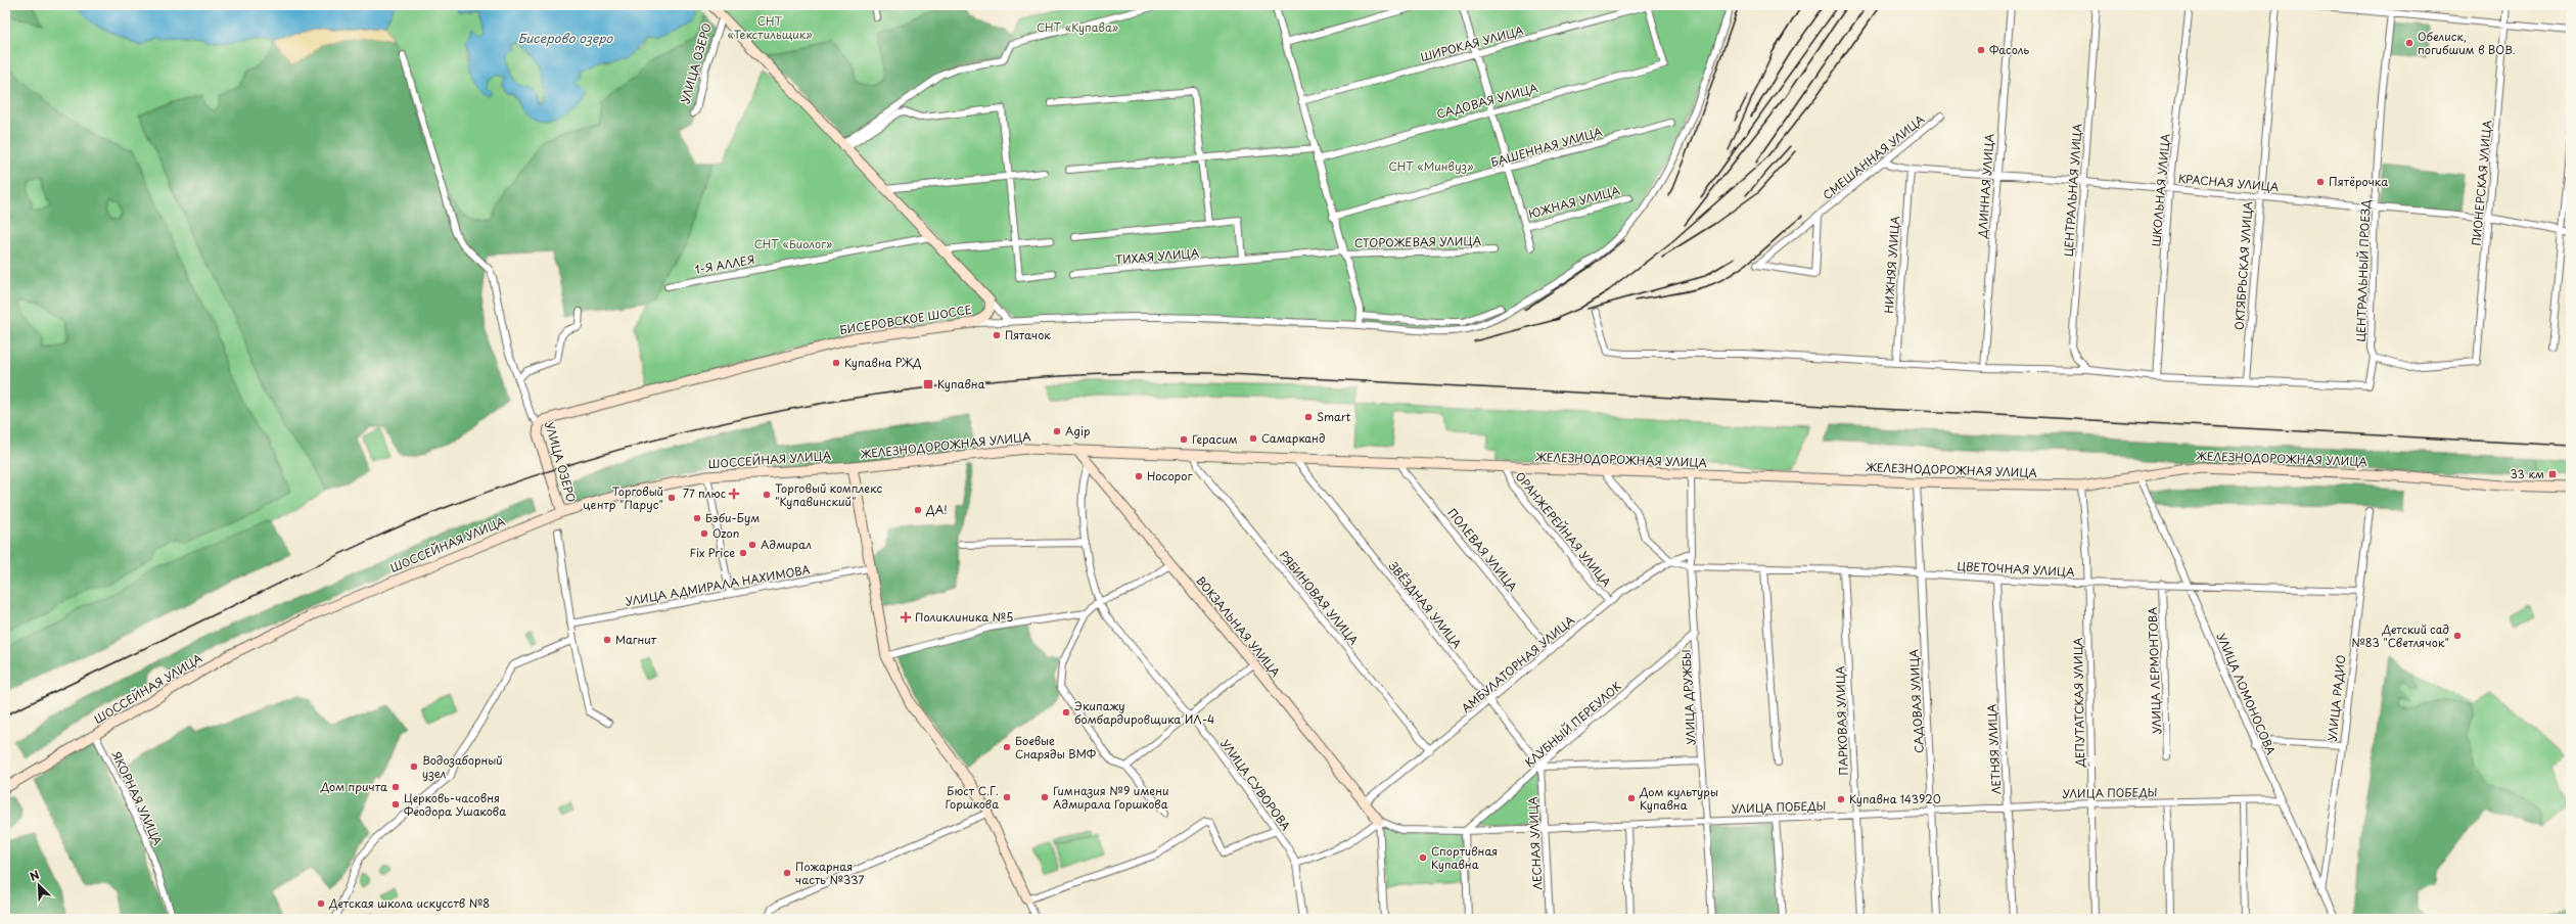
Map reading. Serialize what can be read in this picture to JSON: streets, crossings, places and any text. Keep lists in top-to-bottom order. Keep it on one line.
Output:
{"streets":{"main road":["УЛИЦА ОЗЕРО","БИСЕРОВСКОЕ ШОССЕ","ЖЕЛЕЗНОДОРОЖНАЯ УЛИЦА","ШОССЕЙНАЯ УЛИЦА","ВОКЗАЛЬНАЯ УЛИЦА"],"street":["ШИРОКАЯ УЛИЦА","САДОВАЯ УЛИЦА","БАШЕННАЯ УЛИЦА","СМЕШАННАЯ УЛИЦА","КРАСНАЯ УЛИЦА","ПИОНЕРСКАЯ УЛИЦА","ДЛИННАЯ УЛИЦА","ЦЕНТРАЛЬНАЯ УЛИЦА","ШКОЛЬНАЯ УЛИЦА","ЮЖНАЯ УЛИЦА","СТОРОЖЕВАЯ УЛИЦА","ТИХАЯ УЛИЦА","1-Я АЛЛЕЯ","НИЖНЯЯ УЛИЦА","ОКТЯБРЬСКАЯ УЛИЦА","ЦЕНТРАЛЬНЫЙ ПРОЕЗД","ОРАНЖЕРЕЙНАЯ УЛИЦА","ПОЛЕВАЯ УЛИЦА","ЦВЕТОЧНАЯ УЛИЦА","УЛИЦА АДМИРАЛА НАХИМОВА","РЯБИНОВАЯ УЛИЦА","ЗВЁЗДНАЯ УЛИЦА","АМБУЛАТОРНАЯ УЛИЦА","УЛИЦА ЛЕРМОНТОВА","УЛИЦА ЛОМОНОСОВА","УЛИЦА ДРУЖБЫ","УЛИЦА РАДИО","ДЕПУТАТСКАЯ УЛИЦА","ПАРКОВАЯ УЛИЦА","КЛУБНЫЙ ПЕРЕУЛОК","ЛЕТНЯЯ УЛИЦА","УЛИЦА СУВОРОВА","УЛИЦА ПОБЕДЫ","ЯКОРНАЯ УЛИЦА","ЛЕСНАЯ УЛИЦА"]},"crossings":[["ШИРОКАЯ УЛИЦА","САДОВАЯ УЛИЦА"],["УЛИЦА ОЗЕРО","БИСЕРОВСКОЕ ШОССЕ"],["УЛИЦА ОЗЕРО","ШОССЕЙНАЯ УЛИЦА"],["САДОВАЯ УЛИЦА","ЖЕЛЕЗНОДОРОЖНАЯ УЛИЦА"],["САДОВАЯ УЛИЦА","ЦВЕТОЧНАЯ УЛИЦА"],["САДОВАЯ УЛИЦА","УЛИЦА ПОБЕДЫ"],["СМЕШАННАЯ УЛИЦА","КРАСНАЯ УЛИЦА"],["КРАСНАЯ УЛИЦА","ПИОНЕРСКАЯ УЛИЦА"],["КРАСНАЯ УЛИЦА","ДЛИННАЯ УЛИЦА"],["КРАСНАЯ УЛИЦА","ЦЕНТРАЛЬНАЯ УЛИЦА"],["КРАСНАЯ УЛИЦА","ШКОЛЬНАЯ УЛИЦА"],["КРАСНАЯ УЛИЦА","НИЖНЯЯ УЛИЦА"],["КРАСНАЯ УЛИЦА","ОКТЯБРЬСКАЯ УЛИЦА"],["КРАСНАЯ УЛИЦА","ЦЕНТРАЛЬНЫЙ ПРОЕЗД"],["ПИОНЕРСКАЯ УЛИЦА","ЦЕНТРАЛЬНЫЙ ПРОЕЗД"],["СТОРОЖЕВАЯ УЛИЦА","ТИХАЯ УЛИЦА"],["1-Я АЛЛЕЯ","БИСЕРОВСКОЕ ШОССЕ"],["ЖЕЛЕЗНОДОРОЖНАЯ УЛИЦА","ШОССЕЙНАЯ УЛИЦА"],["ЖЕЛЕЗНОДОРОЖНАЯ УЛИЦА","ОРАНЖЕРЕЙНАЯ УЛИЦА"],["ЖЕЛЕЗНОДОРОЖНАЯ УЛИЦА","ПОЛЕВАЯ УЛИЦА"],["ЖЕЛЕЗНОДОРОЖНАЯ УЛИЦА","РЯБИНОВАЯ УЛИЦА"],["ЖЕЛЕЗНОДОРОЖНАЯ УЛИЦА","ЗВЁЗДНАЯ УЛИЦА"],["ЖЕЛЕЗНОДОРОЖНАЯ УЛИЦА","ВОКЗАЛЬНАЯ УЛИЦА"],["ЖЕЛЕЗНОДОРОЖНАЯ УЛИЦА","УЛИЦА ЛОМОНОСОВА"],["ЖЕЛЕЗНОДОРОЖНАЯ УЛИЦА","УЛИЦА ДРУЖБЫ"],["ЖЕЛЕЗНОДОРОЖНАЯ УЛИЦА","ДЕПУТАТСКАЯ УЛИЦА"],["ШОССЕЙНАЯ УЛИЦА","ЯКОРНАЯ УЛИЦА"],["ОРАНЖЕРЕЙНАЯ УЛИЦА","АМБУЛАТОРНАЯ УЛИЦА"],["ПОЛЕВАЯ УЛИЦА","АМБУЛАТОРНАЯ УЛИЦА"],["ЦВЕТОЧНАЯ УЛИЦА","АМБУЛАТОРНАЯ УЛИЦА"],["ЦВЕТОЧНАЯ УЛИЦА","УЛИЦА ЛЕРМОНТОВА"],["ЦВЕТОЧНАЯ УЛИЦА","УЛИЦА ЛОМОНОСОВА"],["ЦВЕТОЧНАЯ УЛИЦА","УЛИЦА ДРУЖБЫ"],["ЦВЕТОЧНАЯ УЛИЦА","УЛИЦА РАДИО"],["ЦВЕТОЧНАЯ УЛИЦА","ДЕПУТАТСКАЯ УЛИЦА"],["ЦВЕТОЧНАЯ УЛИЦА","ПАРКОВАЯ УЛИЦА"],["ЦВЕТОЧНАЯ УЛИЦА","ЛЕТНЯЯ УЛИЦА"],["РЯБИНОВАЯ УЛИЦА","АМБУЛАТОРНАЯ УЛИЦА"],["ЗВЁЗДНАЯ УЛИЦА","АМБУЛАТОРНАЯ УЛИЦА"],["ЗВЁЗДНАЯ УЛИЦА","КЛУБНЫЙ ПЕРЕУЛОК"],["ЗВЁЗДНАЯ УЛИЦА","ЛЕСНАЯ УЛИЦА"],["ВОКЗАЛЬНАЯ УЛИЦА","АМБУЛАТОРНАЯ УЛИЦА"],["ВОКЗАЛЬНАЯ УЛИЦА","УЛИЦА СУВОРОВА"],["ВОКЗАЛЬНАЯ УЛИЦА","УЛИЦА ПОБЕДЫ"],["АМБУЛАТОРНАЯ УЛИЦА","УЛИЦА ДРУЖБЫ"],["УЛИЦА ЛОМОНОСОВА","УЛИЦА РАДИО"],["УЛИЦА ЛОМОНОСОВА","УЛИЦА ПОБЕДЫ"],["УЛИЦА ДРУЖБЫ","КЛУБНЫЙ ПЕРЕУЛОК"],["УЛИЦА ДРУЖБЫ","УЛИЦА ПОБЕДЫ"],["ДЕПУТАТСКАЯ УЛИЦА","УЛИЦА ПОБЕДЫ"],["ПАРКОВАЯ УЛИЦА","УЛИЦА ПОБЕДЫ"],["КЛУБНЫЙ ПЕРЕУЛОК","УЛИЦА ПОБЕДЫ"],["КЛУБНЫЙ ПЕРЕУЛОК","ЛЕСНАЯ УЛИЦА"],["ЛЕТНЯЯ УЛИЦА","УЛИЦА ПОБЕДЫ"],["УЛИЦА ПОБЕДЫ","ЛЕСНАЯ УЛИЦА"]],"water":["Бисерово озеро"],"parks":["СНТ «Текстильщик»","СНТ «Купава»","СНТ «Минвуз»","СНТ «Биолог»"],"places":{"other":["Обелиск, погибшим в ВОВ.","Фасоль","Пятёрочка","Пятачок","Купавна РЖД","Smart","Agip","Самарканд","Герасим","Носорог","Торговый комплекс \"Купавинский\"","Торговый центр \"Парус\"","ДА!","Бэби-Бум","Ozon","Адмирал","Fix Price","Детский сад №83 \"Светлячок\"","Магнит","Экипажу бомбардировщика ИЛ-4","Боевые Снаряды ВМФ","Водозаборный узел","Дом причта","Бюст С.Г. Горшкова","Гимназия №9 имени Адмирала Горшкова","Дом культуры Купавна","Купавна 143920","Церковь-часовня Феодора Ушакова","Спортивная Купавна","Пожарная часть №337","Детская школа искусств №8"],"transit":["Купавна","33 км"],"health":["77 плюс","Поликлиника №5"]},"north":"top left"}
